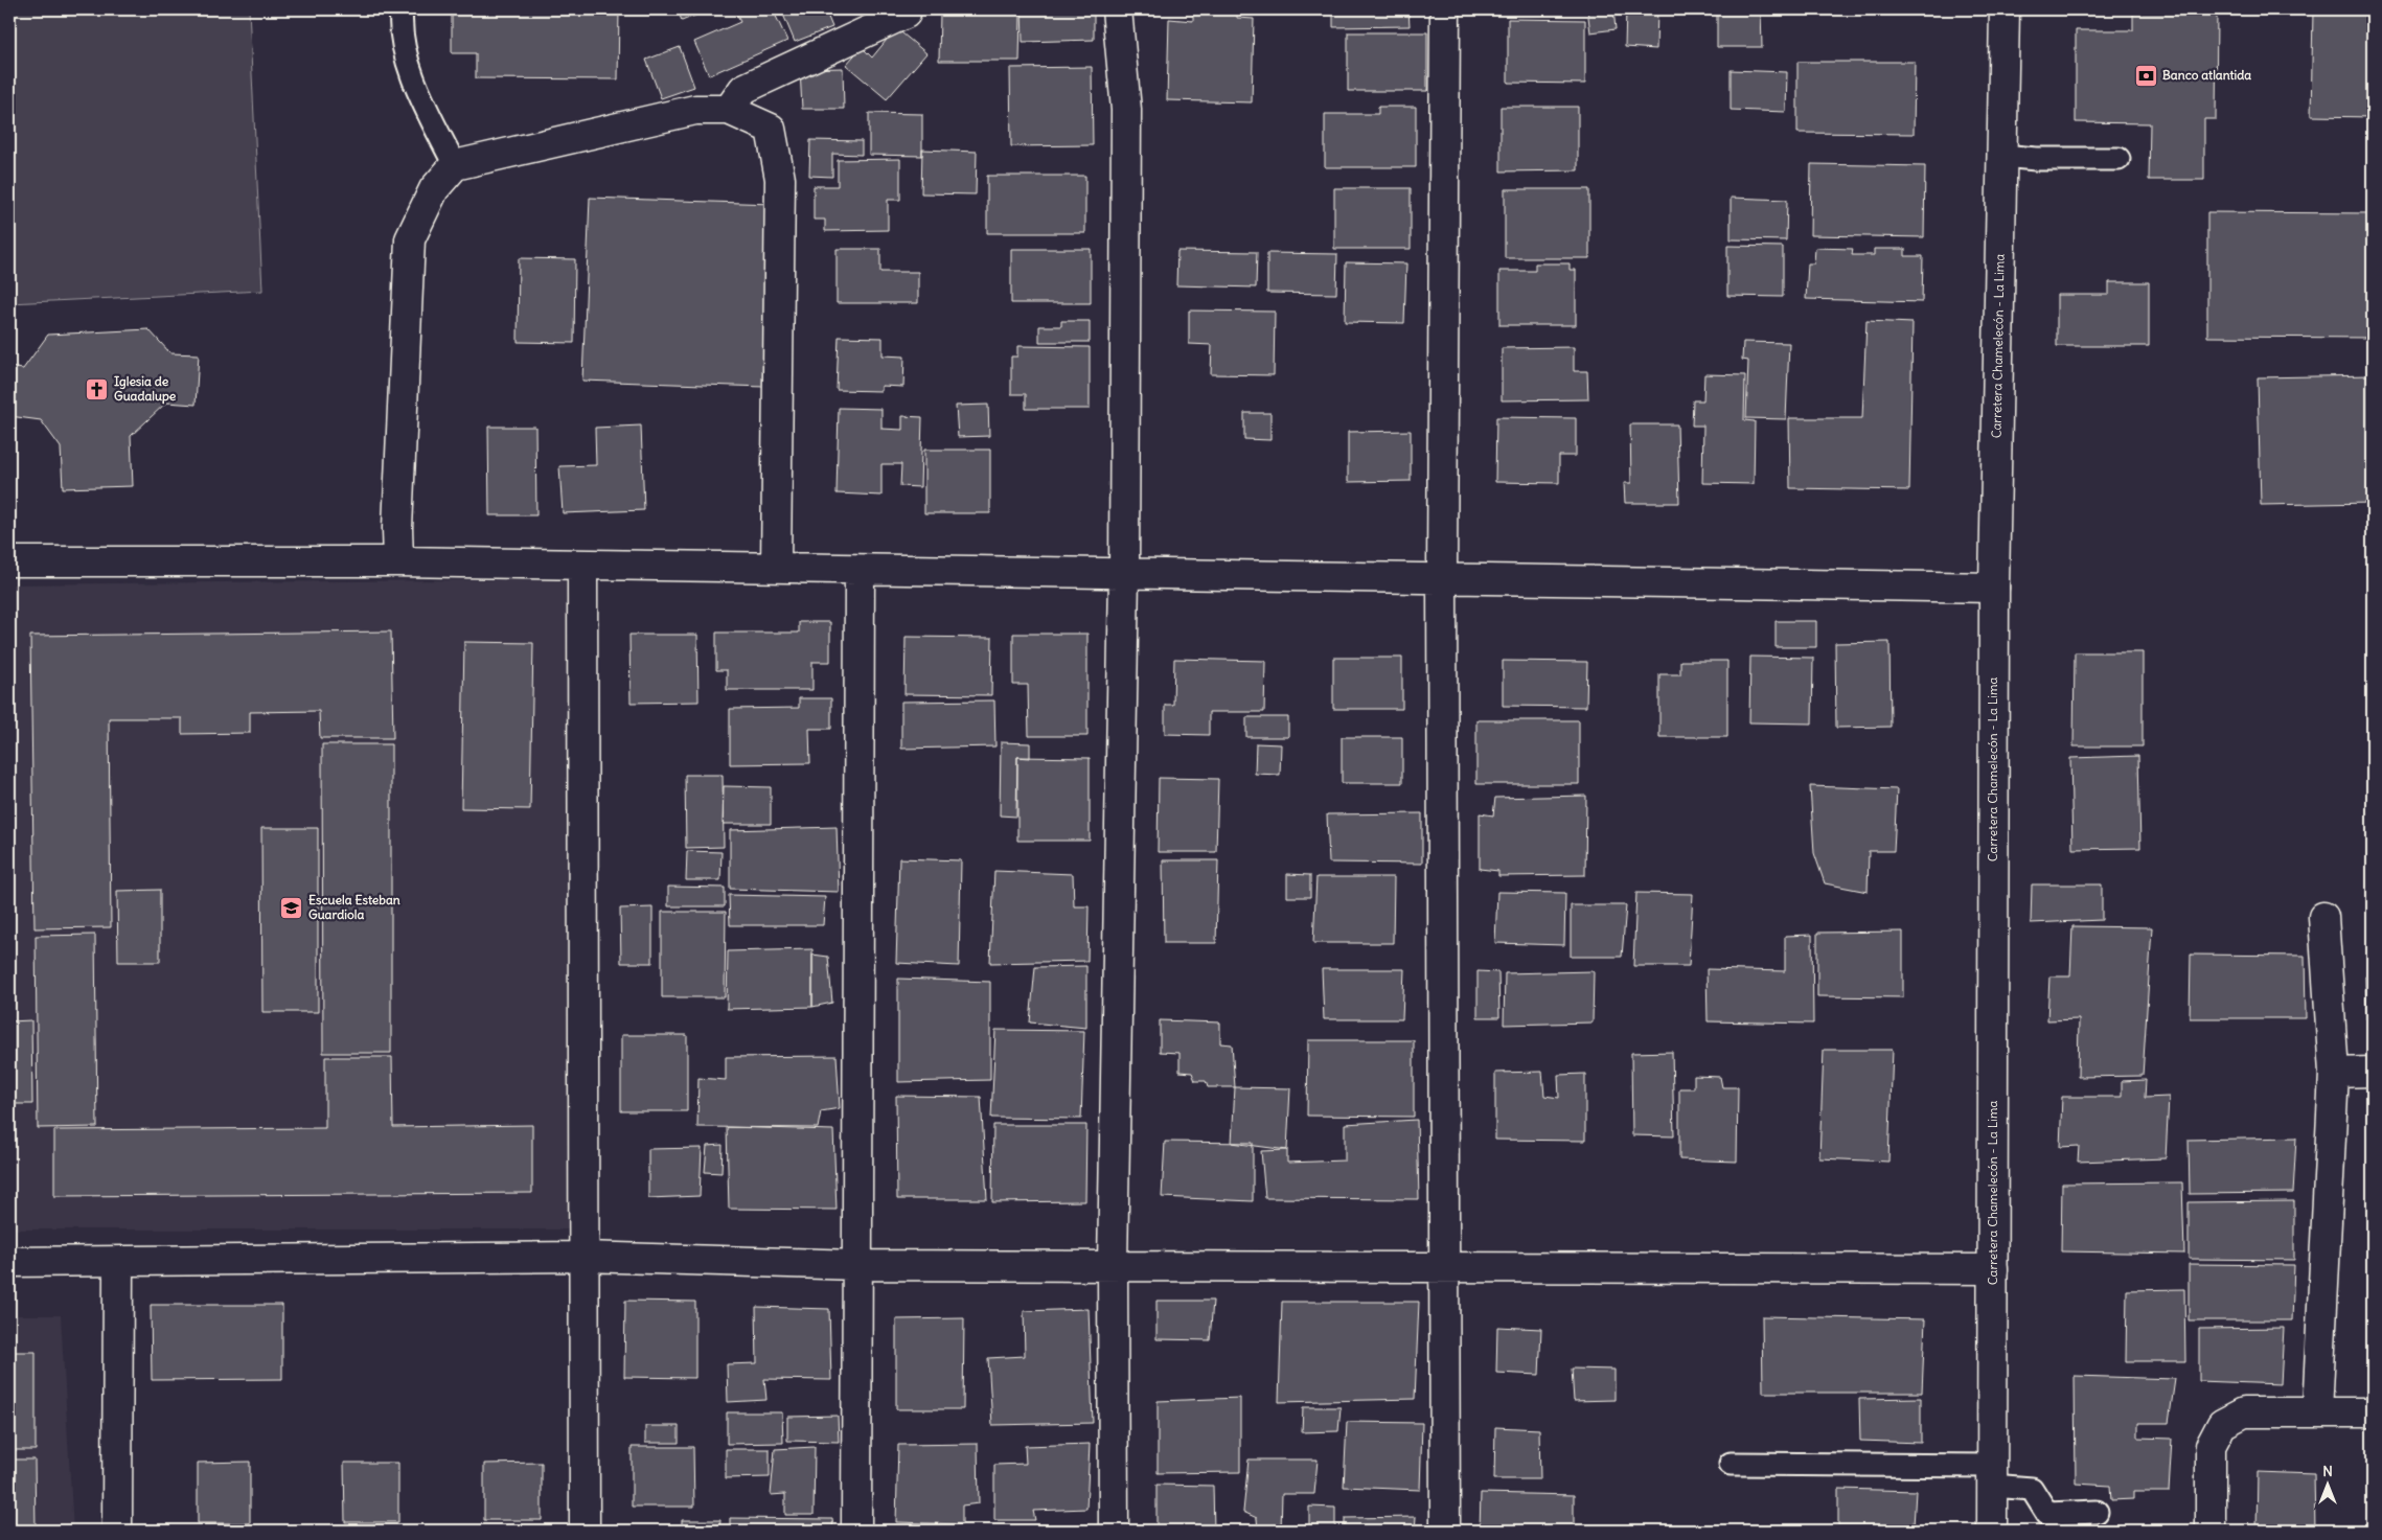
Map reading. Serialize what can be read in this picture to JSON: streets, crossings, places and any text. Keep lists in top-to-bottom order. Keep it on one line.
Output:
{"streets":{"street":["Carretera Chamelecón - La Lima"]},"places":{"bank":["Banco atlantida"],"church":["Iglesia de Guadalupe"],"school or university":["Escuela Esteban Guardiola"]},"north":"top"}
